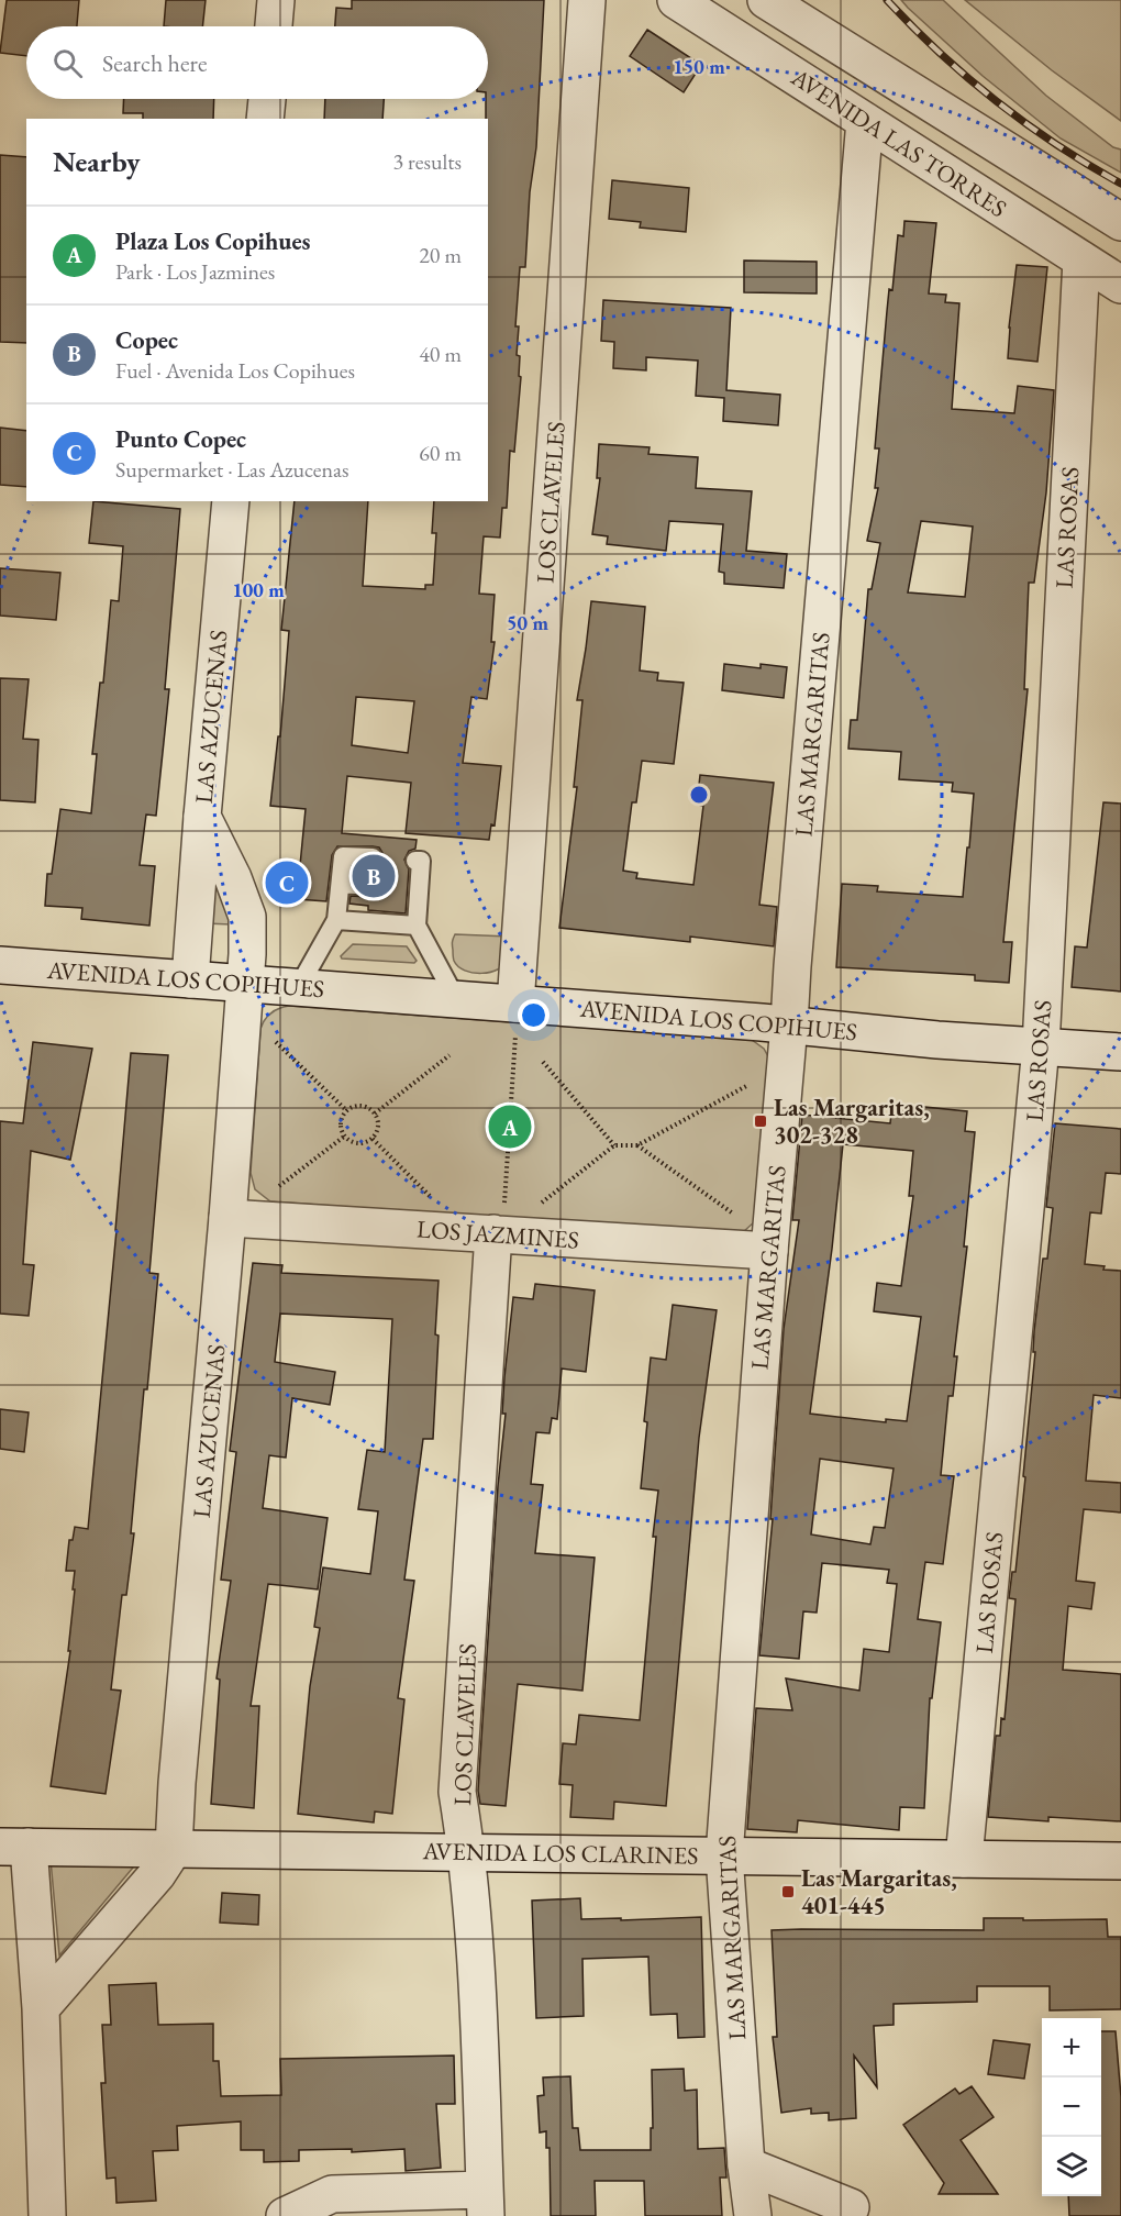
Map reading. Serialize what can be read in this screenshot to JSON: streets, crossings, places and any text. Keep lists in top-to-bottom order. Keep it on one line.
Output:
{"streets":{"street":["AVENIDA LAS TORRES","LOS CLAVELES","LAS ROSAS","LAS AZUCENAS","LAS MARGARITAS","AVENIDA LOS COPIHUES","LOS JAZMINES","AVENIDA LOS CLARINES"]},"crossings":[["AVENIDA LAS TORRES","LAS ROSAS"],["AVENIDA LAS TORRES","LAS MARGARITAS"],["LOS CLAVELES","AVENIDA LOS COPIHUES"],["LOS CLAVELES","LOS JAZMINES"],["LOS CLAVELES","AVENIDA LOS CLARINES"],["LAS ROSAS","AVENIDA LOS COPIHUES"],["LAS ROSAS","AVENIDA LOS CLARINES"],["LAS AZUCENAS","AVENIDA LOS COPIHUES"],["LAS AZUCENAS","LOS JAZMINES"],["LAS AZUCENAS","AVENIDA LOS CLARINES"],["LAS MARGARITAS","AVENIDA LOS COPIHUES"],["LAS MARGARITAS","LOS JAZMINES"],["LAS MARGARITAS","AVENIDA LOS CLARINES"]],"places":{"transit":["Las Margaritas, 302-328","Las Margaritas, 401-445"]},"page":{"search":"Search here","heading":["Nearby","3 results"],"list":[{"mark":"A","name":"Plaza Los Copihues","note":"Park · Los Jazmines","value":"20 m"},{"mark":"B","name":"Copec","note":"Fuel · Avenida Los Copihues","value":"40 m"},{"mark":"C","name":"Punto Copec","note":"Supermarket · Las Azucenas","value":"60 m"}],"pins":["B","C","A"],"map_buttons":["+","−"]},"rings":["150 m","100 m","50 m"]}
